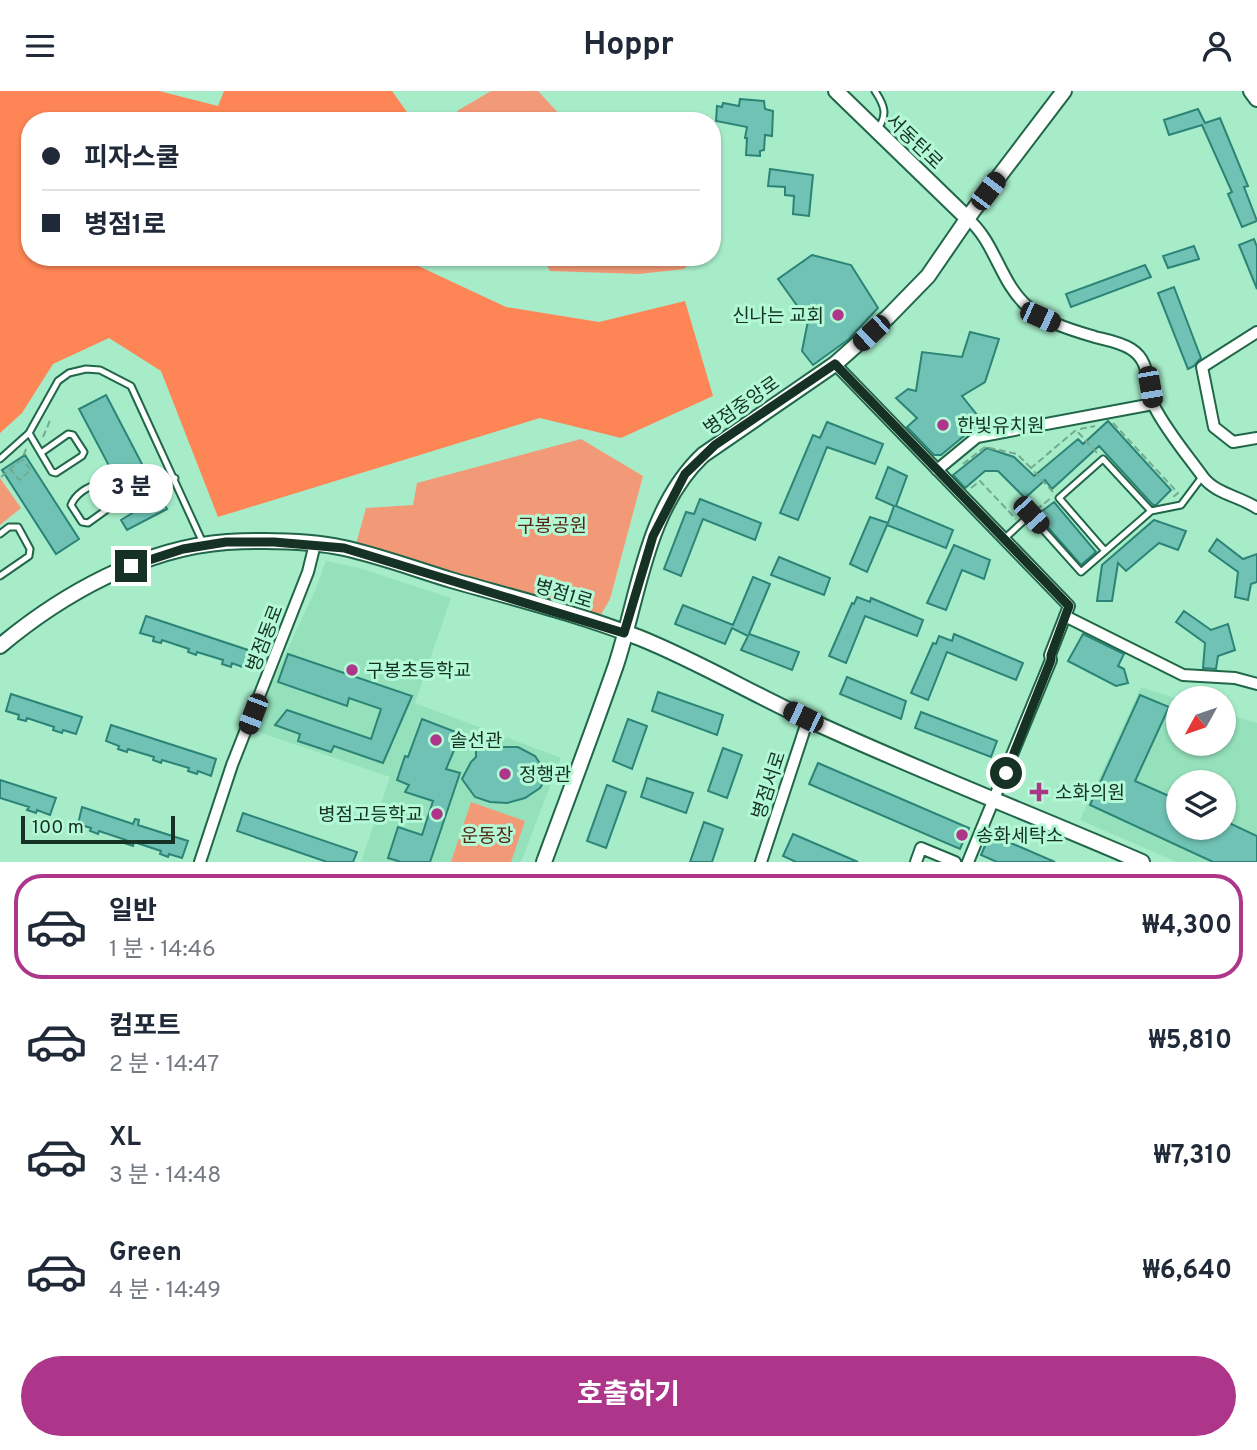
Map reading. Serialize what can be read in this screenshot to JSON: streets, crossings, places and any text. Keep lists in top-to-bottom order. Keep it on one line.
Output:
{"streets":{"street":["서동탄로","병점중앙로","병점1로","병점동로","병점서로"]},"crossings":[["서동탄로","병점중앙로"],["병점중앙로","병점1로"],["병점1로","병점동로"],["병점1로","병점서로"]],"parks":["구봉공원","운동장"],"places":{"other":["신나는 교회","한빛유치원","구봉초등학교","솔선관","정행관","병점고등학교","송화세탁소"],"health":["소화의원"]},"scale_bar":"100 m","north":"bottom left","page":{"header":"Hoppr","banner":["피자스쿨","병점1로"],"bubble":"3 분","scale":"100 m","list":[{"name":"일반","note":"1 분 · 14:46","value":"₩4,300"},{"name":"컴포트","note":"2 분 · 14:47","value":"₩5,810"},{"name":"XL","note":"3 분 · 14:48","value":"₩7,310"},{"name":"Green","note":"4 분 · 14:49","value":"₩6,640"}],"buttons":"호출하기"}}
